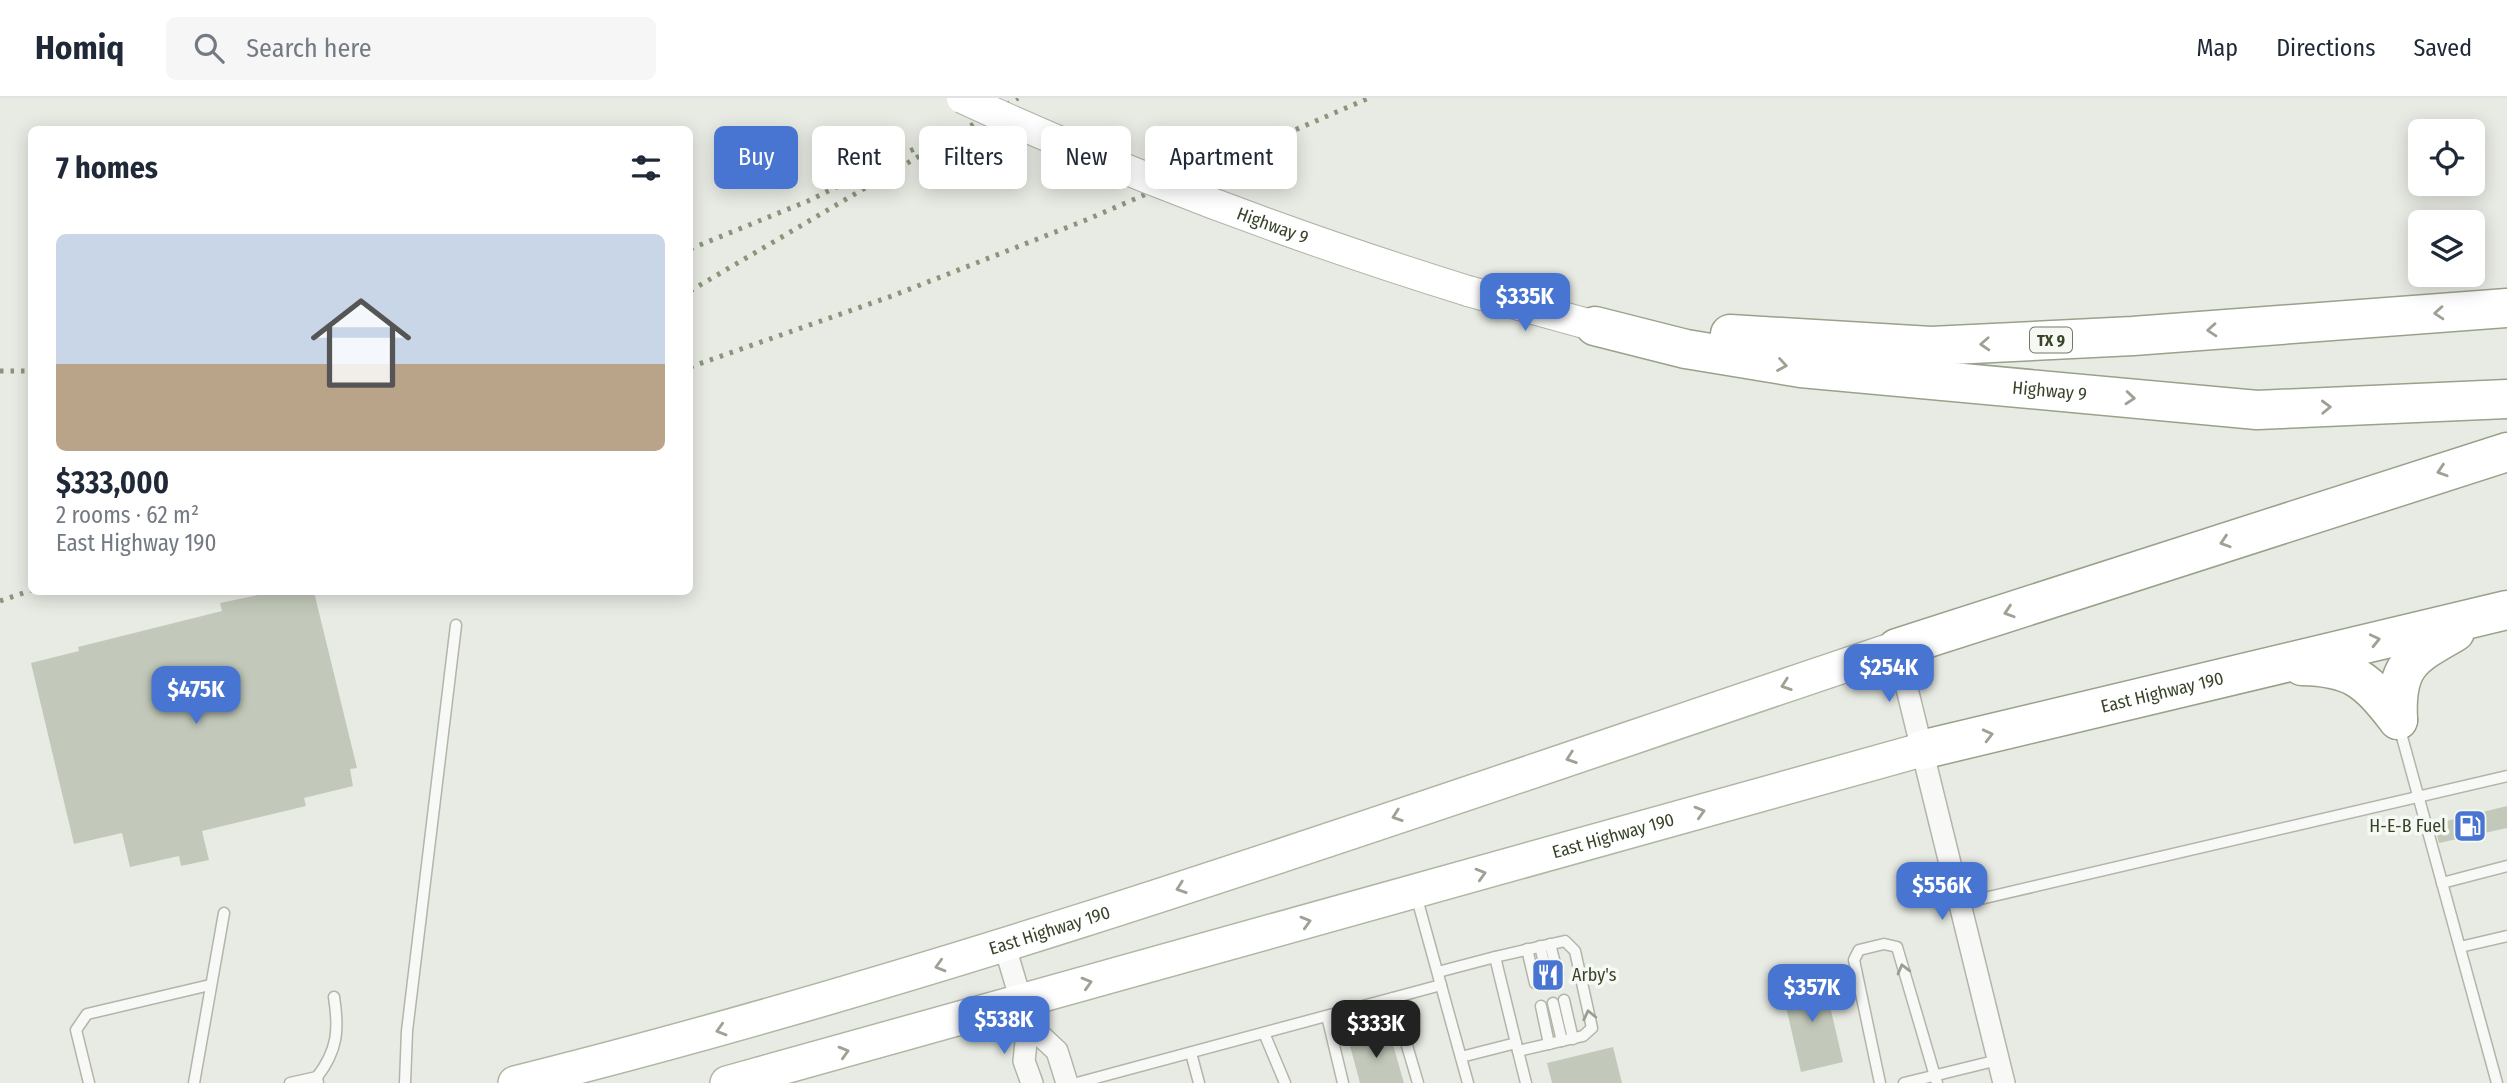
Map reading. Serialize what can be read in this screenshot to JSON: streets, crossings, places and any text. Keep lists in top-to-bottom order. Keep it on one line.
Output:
{"streets":{"highway":["Highway 9","TX 9","East Highway 190"]},"places":{"fuel station":["H-E-B Fuel"],"restaurant":["Arby's"]},"page":{"header":"Homiq","search":"Search here","nav":["Map","Directions","Saved"],"chip":["Buy","Rent","Filters","New","Apartment"],"heading":"7 homes","list":[{"name":"$333,000","note":"2 rooms · 62 m² · East Highway 190"}],"price":["$335K","$254K","$475K","$556K","$357K","$538K","$333K"]}}
